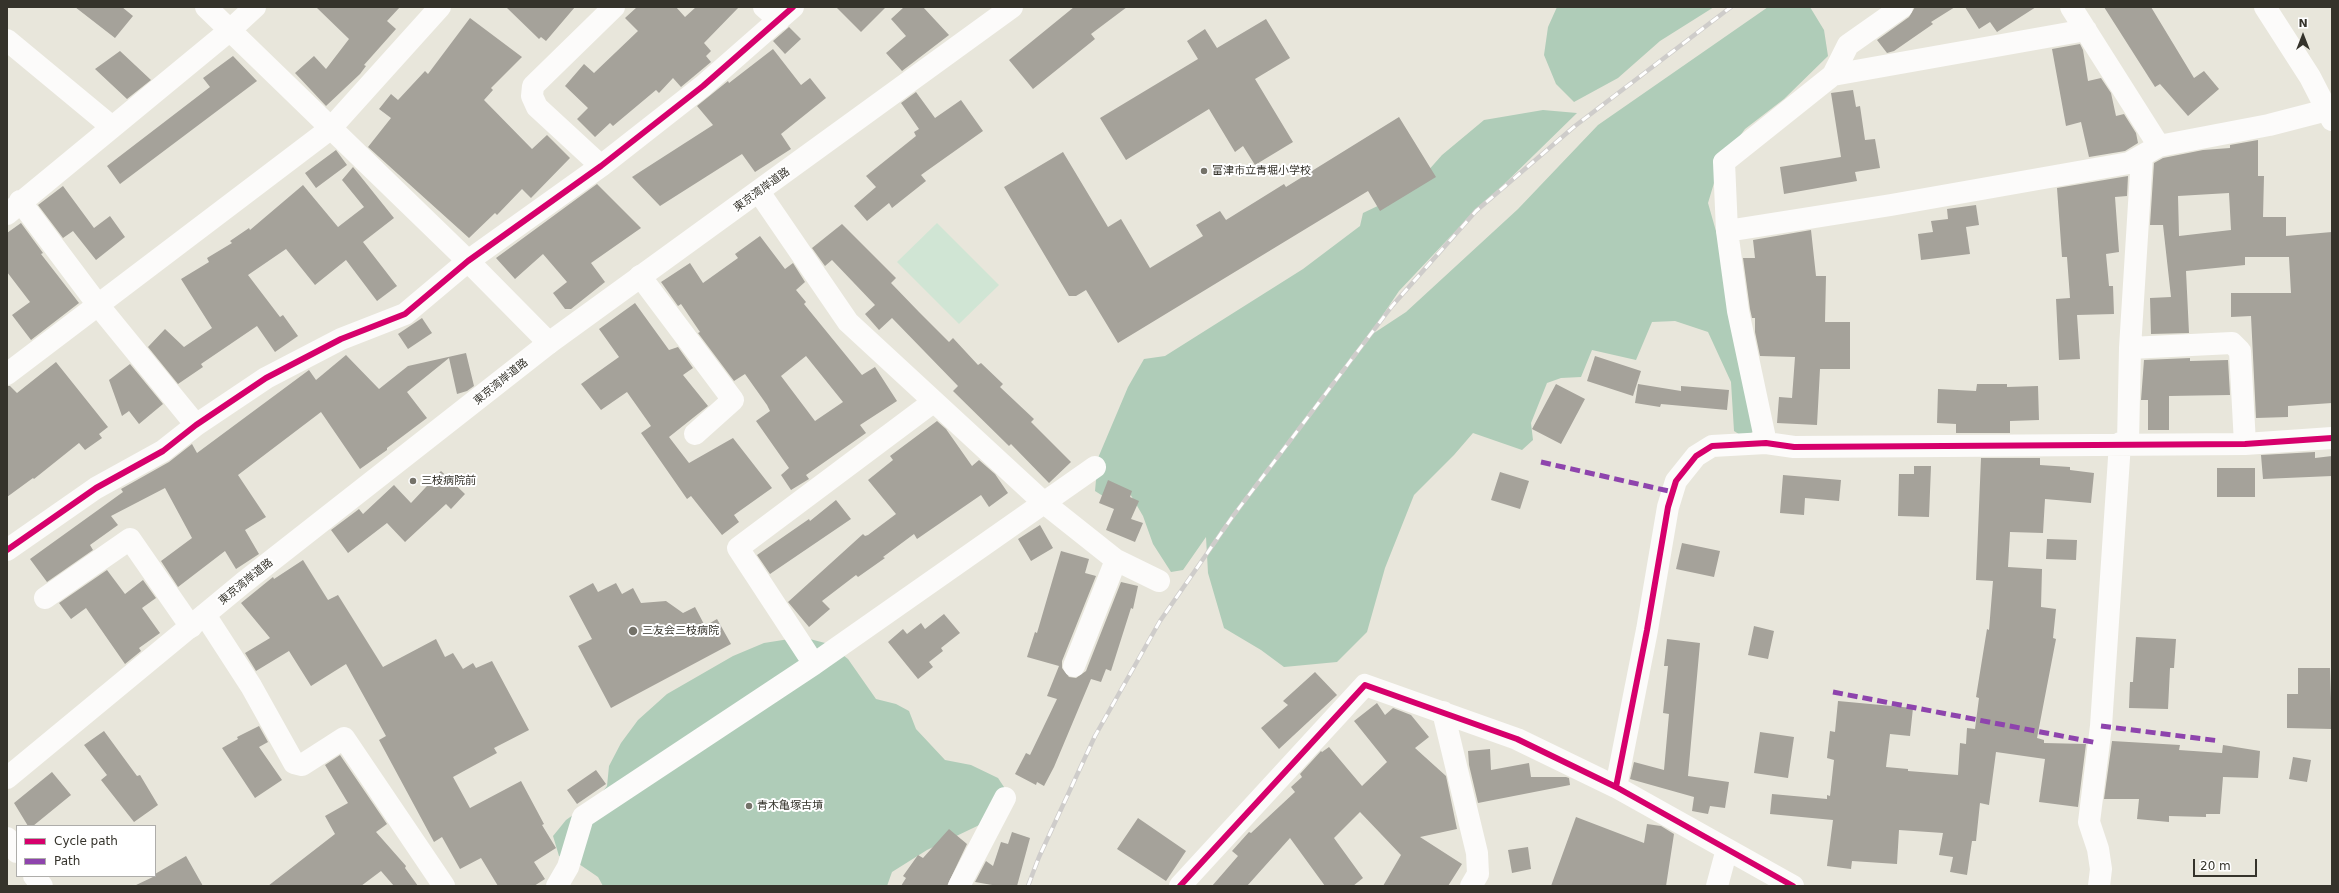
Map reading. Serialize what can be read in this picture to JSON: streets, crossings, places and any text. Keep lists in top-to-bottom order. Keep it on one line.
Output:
{"streets":{"main road":["東京湾岸道路"]},"places":["富津市立青堀小学校","三枝病院前","三友会三枝病院","青木亀塚古墳"],"legend":["Cycle path","Path"],"scale_bar":"20 m","north":"top"}
